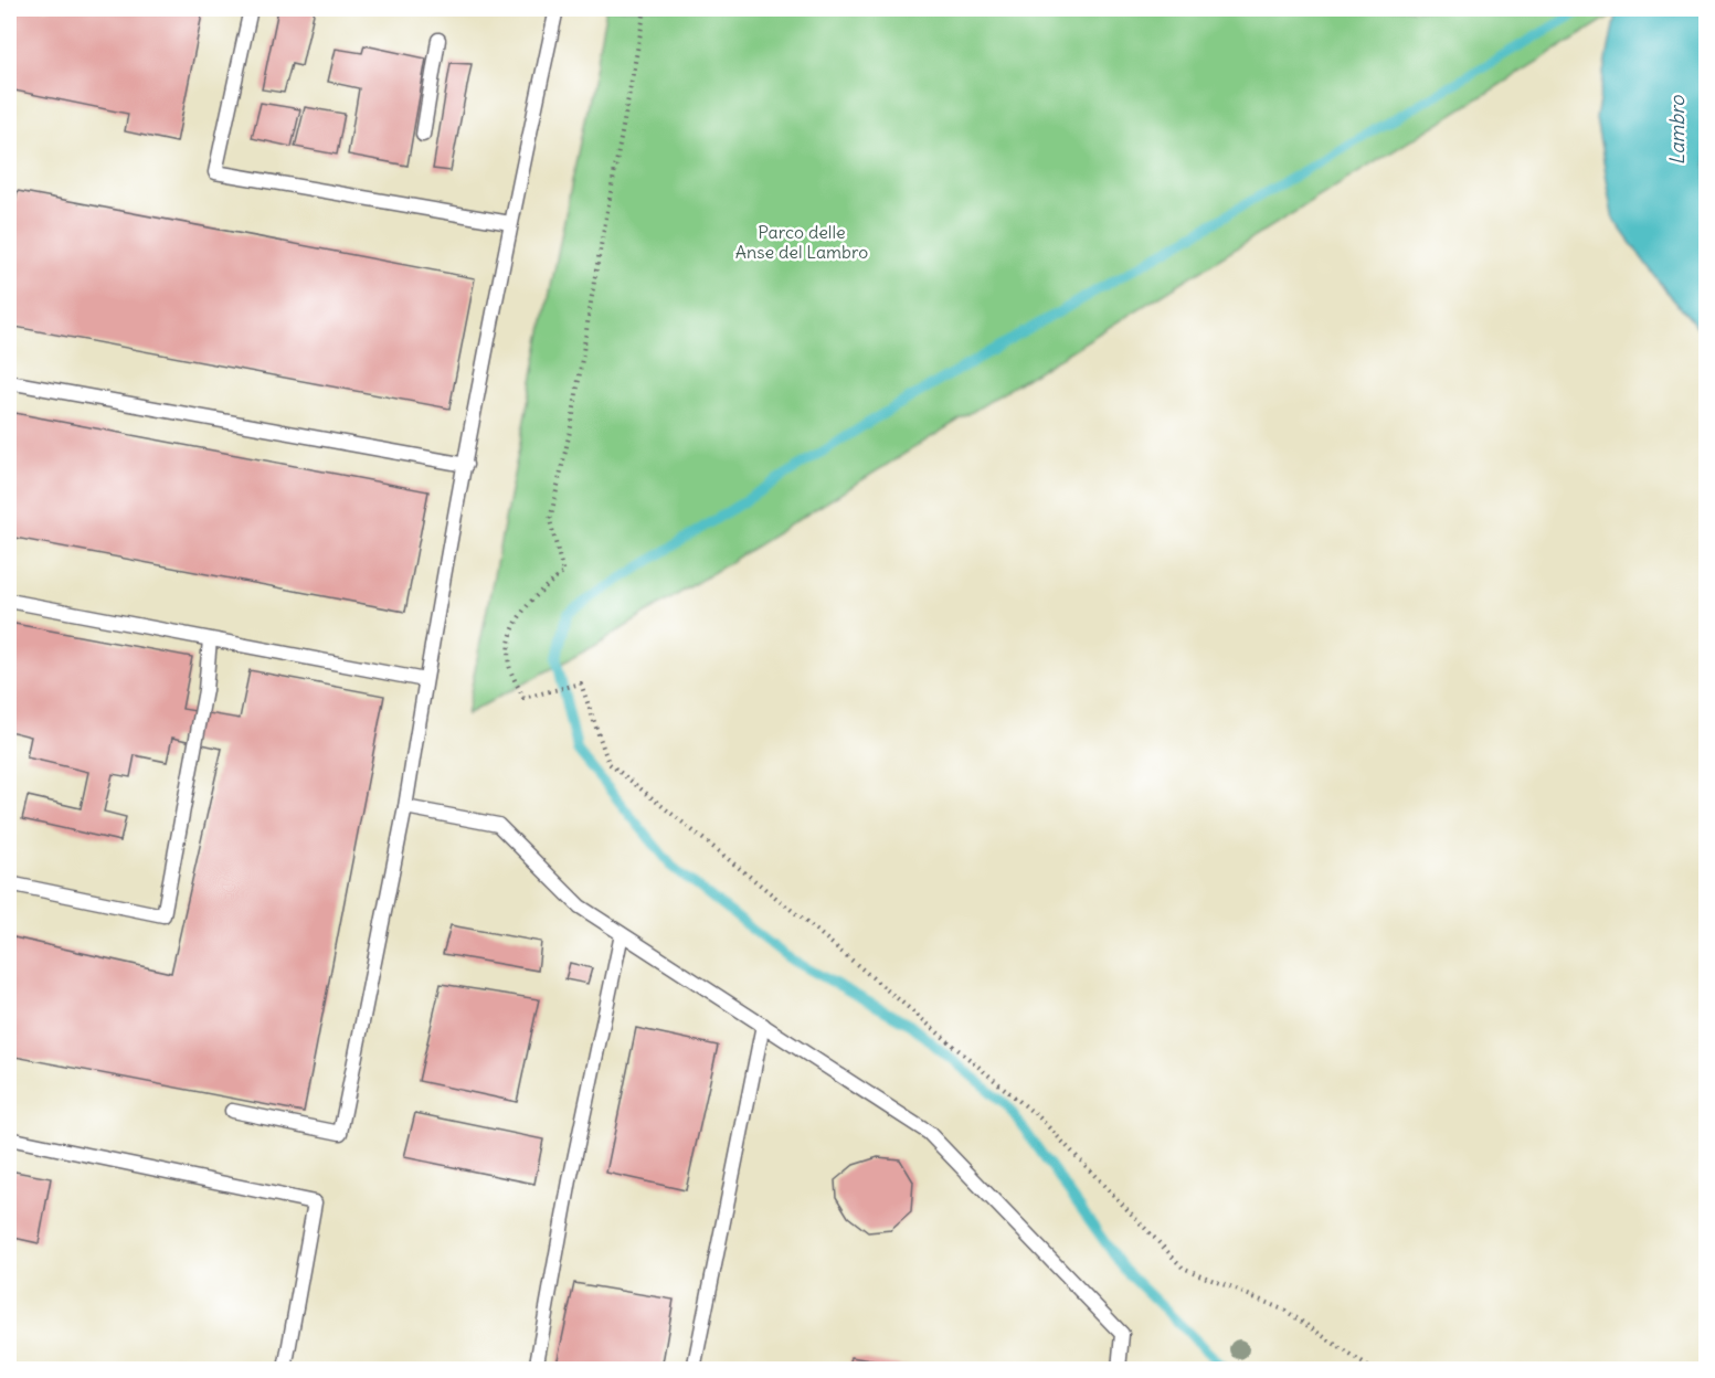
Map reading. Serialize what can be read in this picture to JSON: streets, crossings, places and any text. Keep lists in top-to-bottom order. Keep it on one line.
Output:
{"water":["Lambro"],"parks":["Parco delle Anse del Lambro"]}
